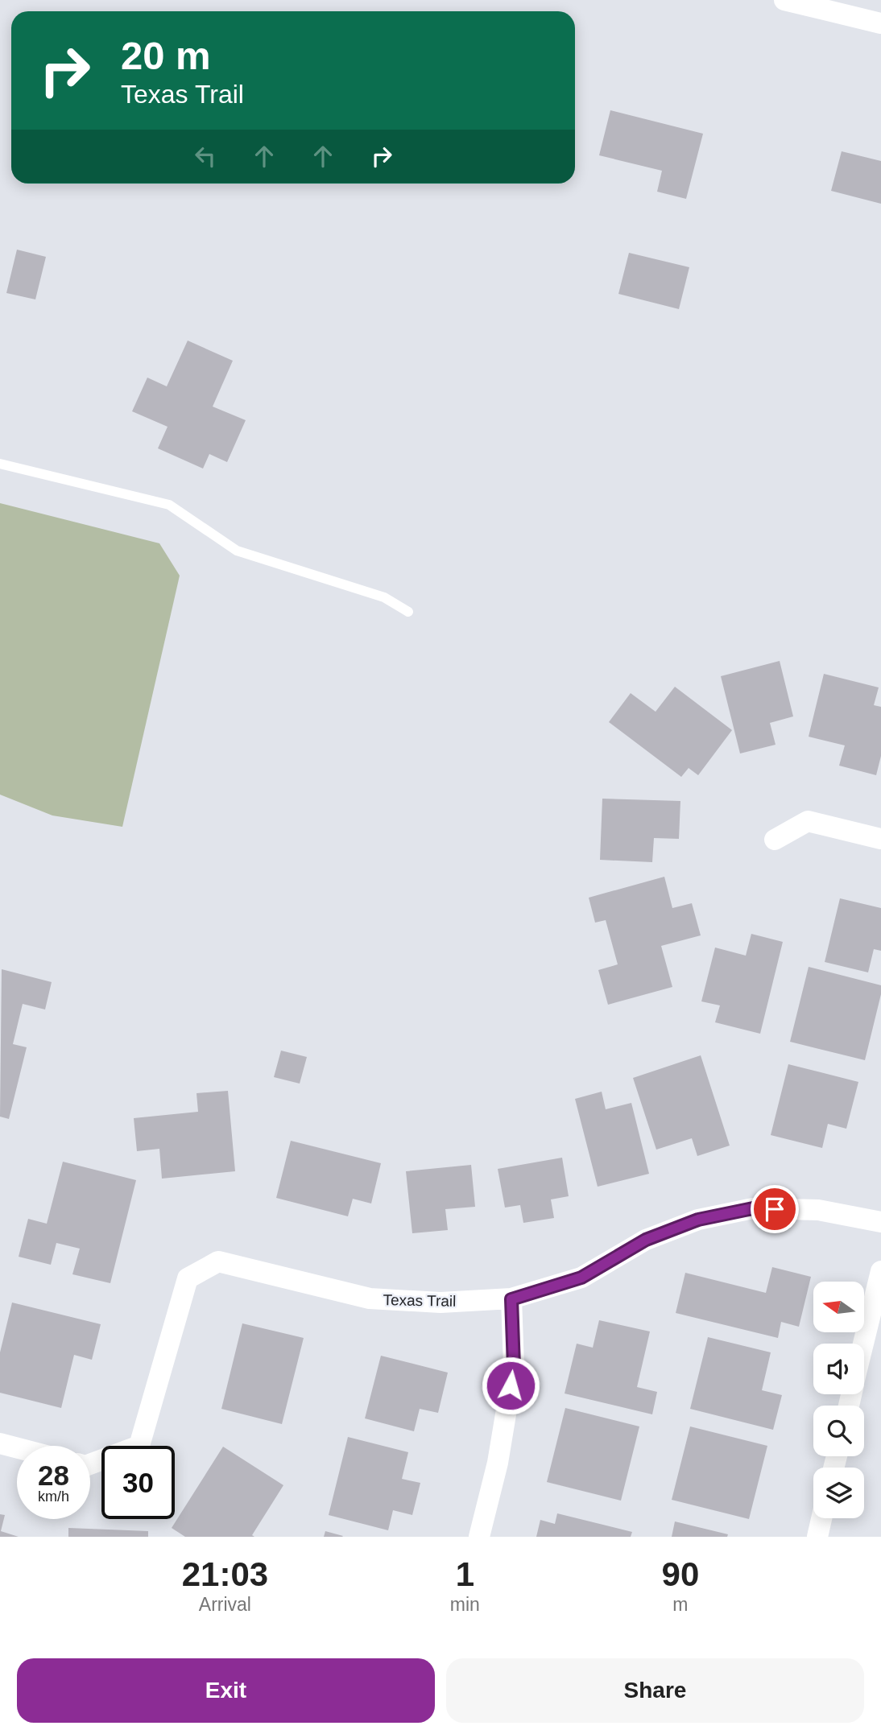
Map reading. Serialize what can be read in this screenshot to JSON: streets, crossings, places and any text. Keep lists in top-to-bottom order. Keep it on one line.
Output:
{"streets":{"street":["Texas Trail"]},"north":"left","page":{"turn":["20 m","Texas Trail"],"speed":"28 km/h","limit":"30","eta":["21:03","Arrival","1","min","90","m"],"buttons":["Exit","Share"]}}
